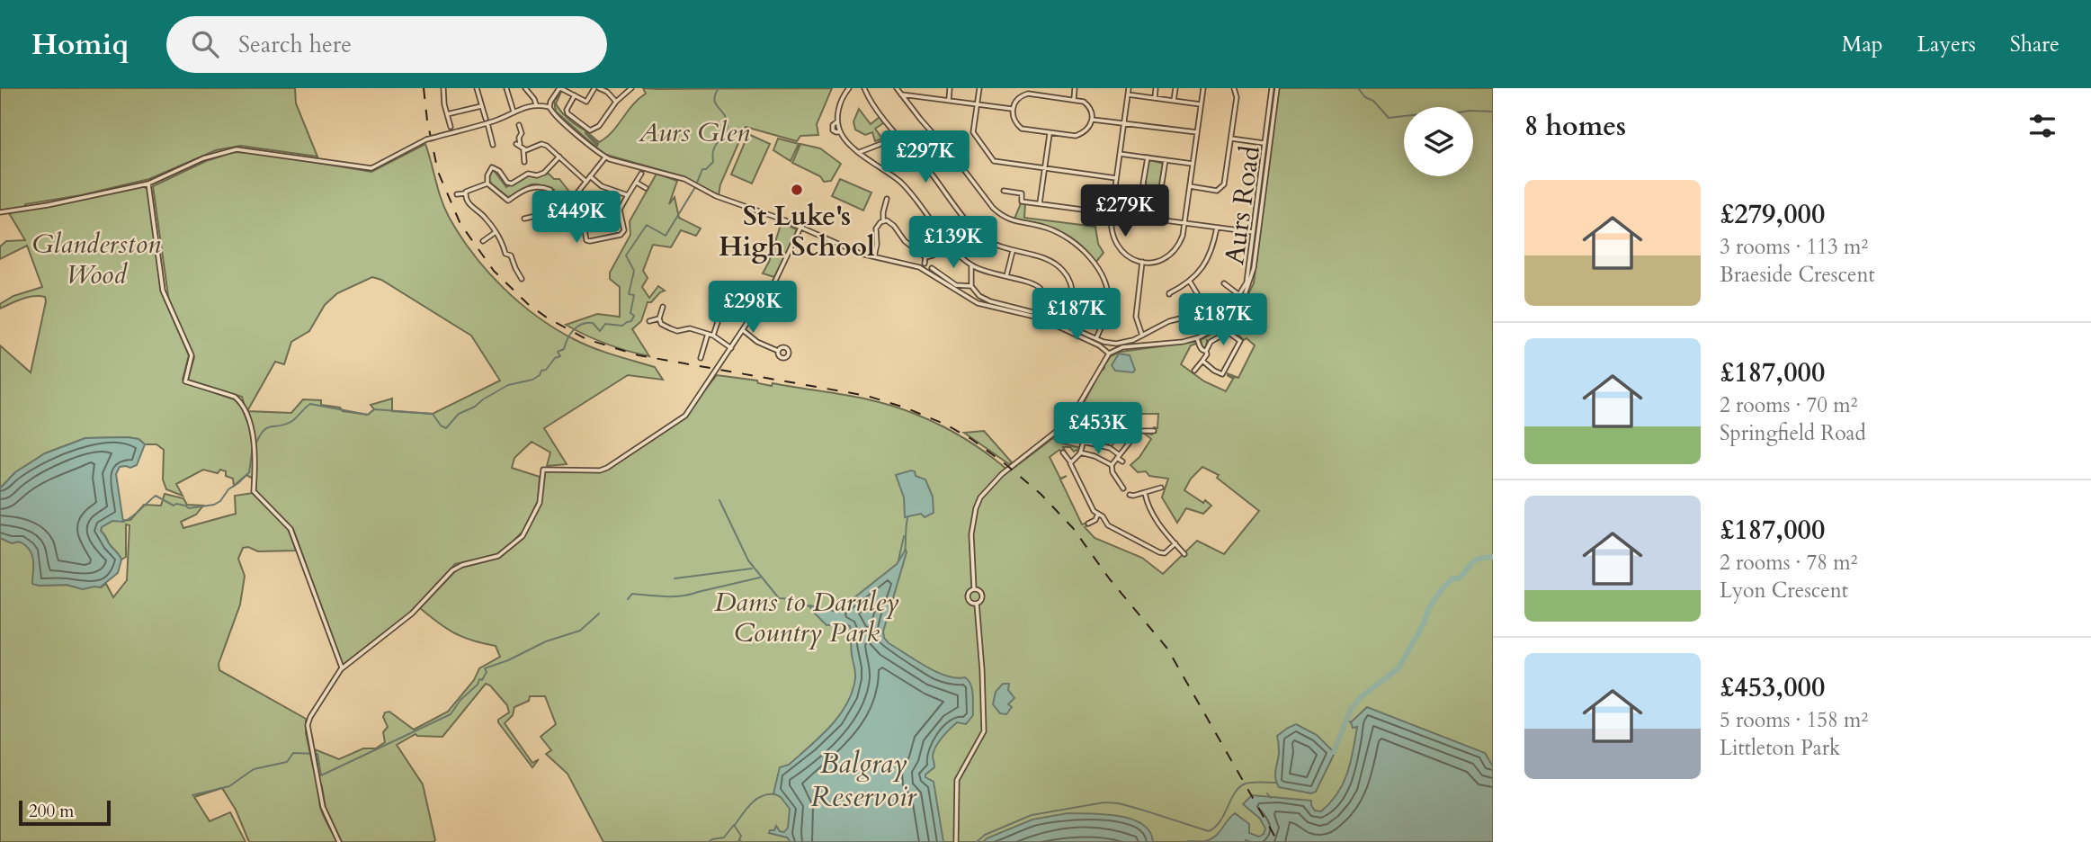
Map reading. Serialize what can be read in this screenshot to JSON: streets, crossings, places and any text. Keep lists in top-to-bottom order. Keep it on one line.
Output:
{"streets":{"street":["Aurs Road"]},"water":["Balgray Reservoir"],"parks":["Aurs Glen","Glanderston Wood","Dams to Darnley Country Park"],"places":["St Luke's High School"],"scale_bar":"200 m","page":{"header":"Homiq","search":"Search here","nav":["Map","Layers","Share"],"heading":"8 homes","price":["£297K","£279K","£449K","£139K","£298K","£187K","£187K","£453K"],"list":[{"name":"£279,000","note":"3 rooms · 113 m² · Braeside Crescent"},{"name":"£187,000","note":"2 rooms · 70 m² · Springfield Road"},{"name":"£187,000","note":"2 rooms · 78 m² · Lyon Crescent"},{"name":"£453,000","note":"5 rooms · 158 m² · Littleton Park"}],"scale":"200 m"}}
